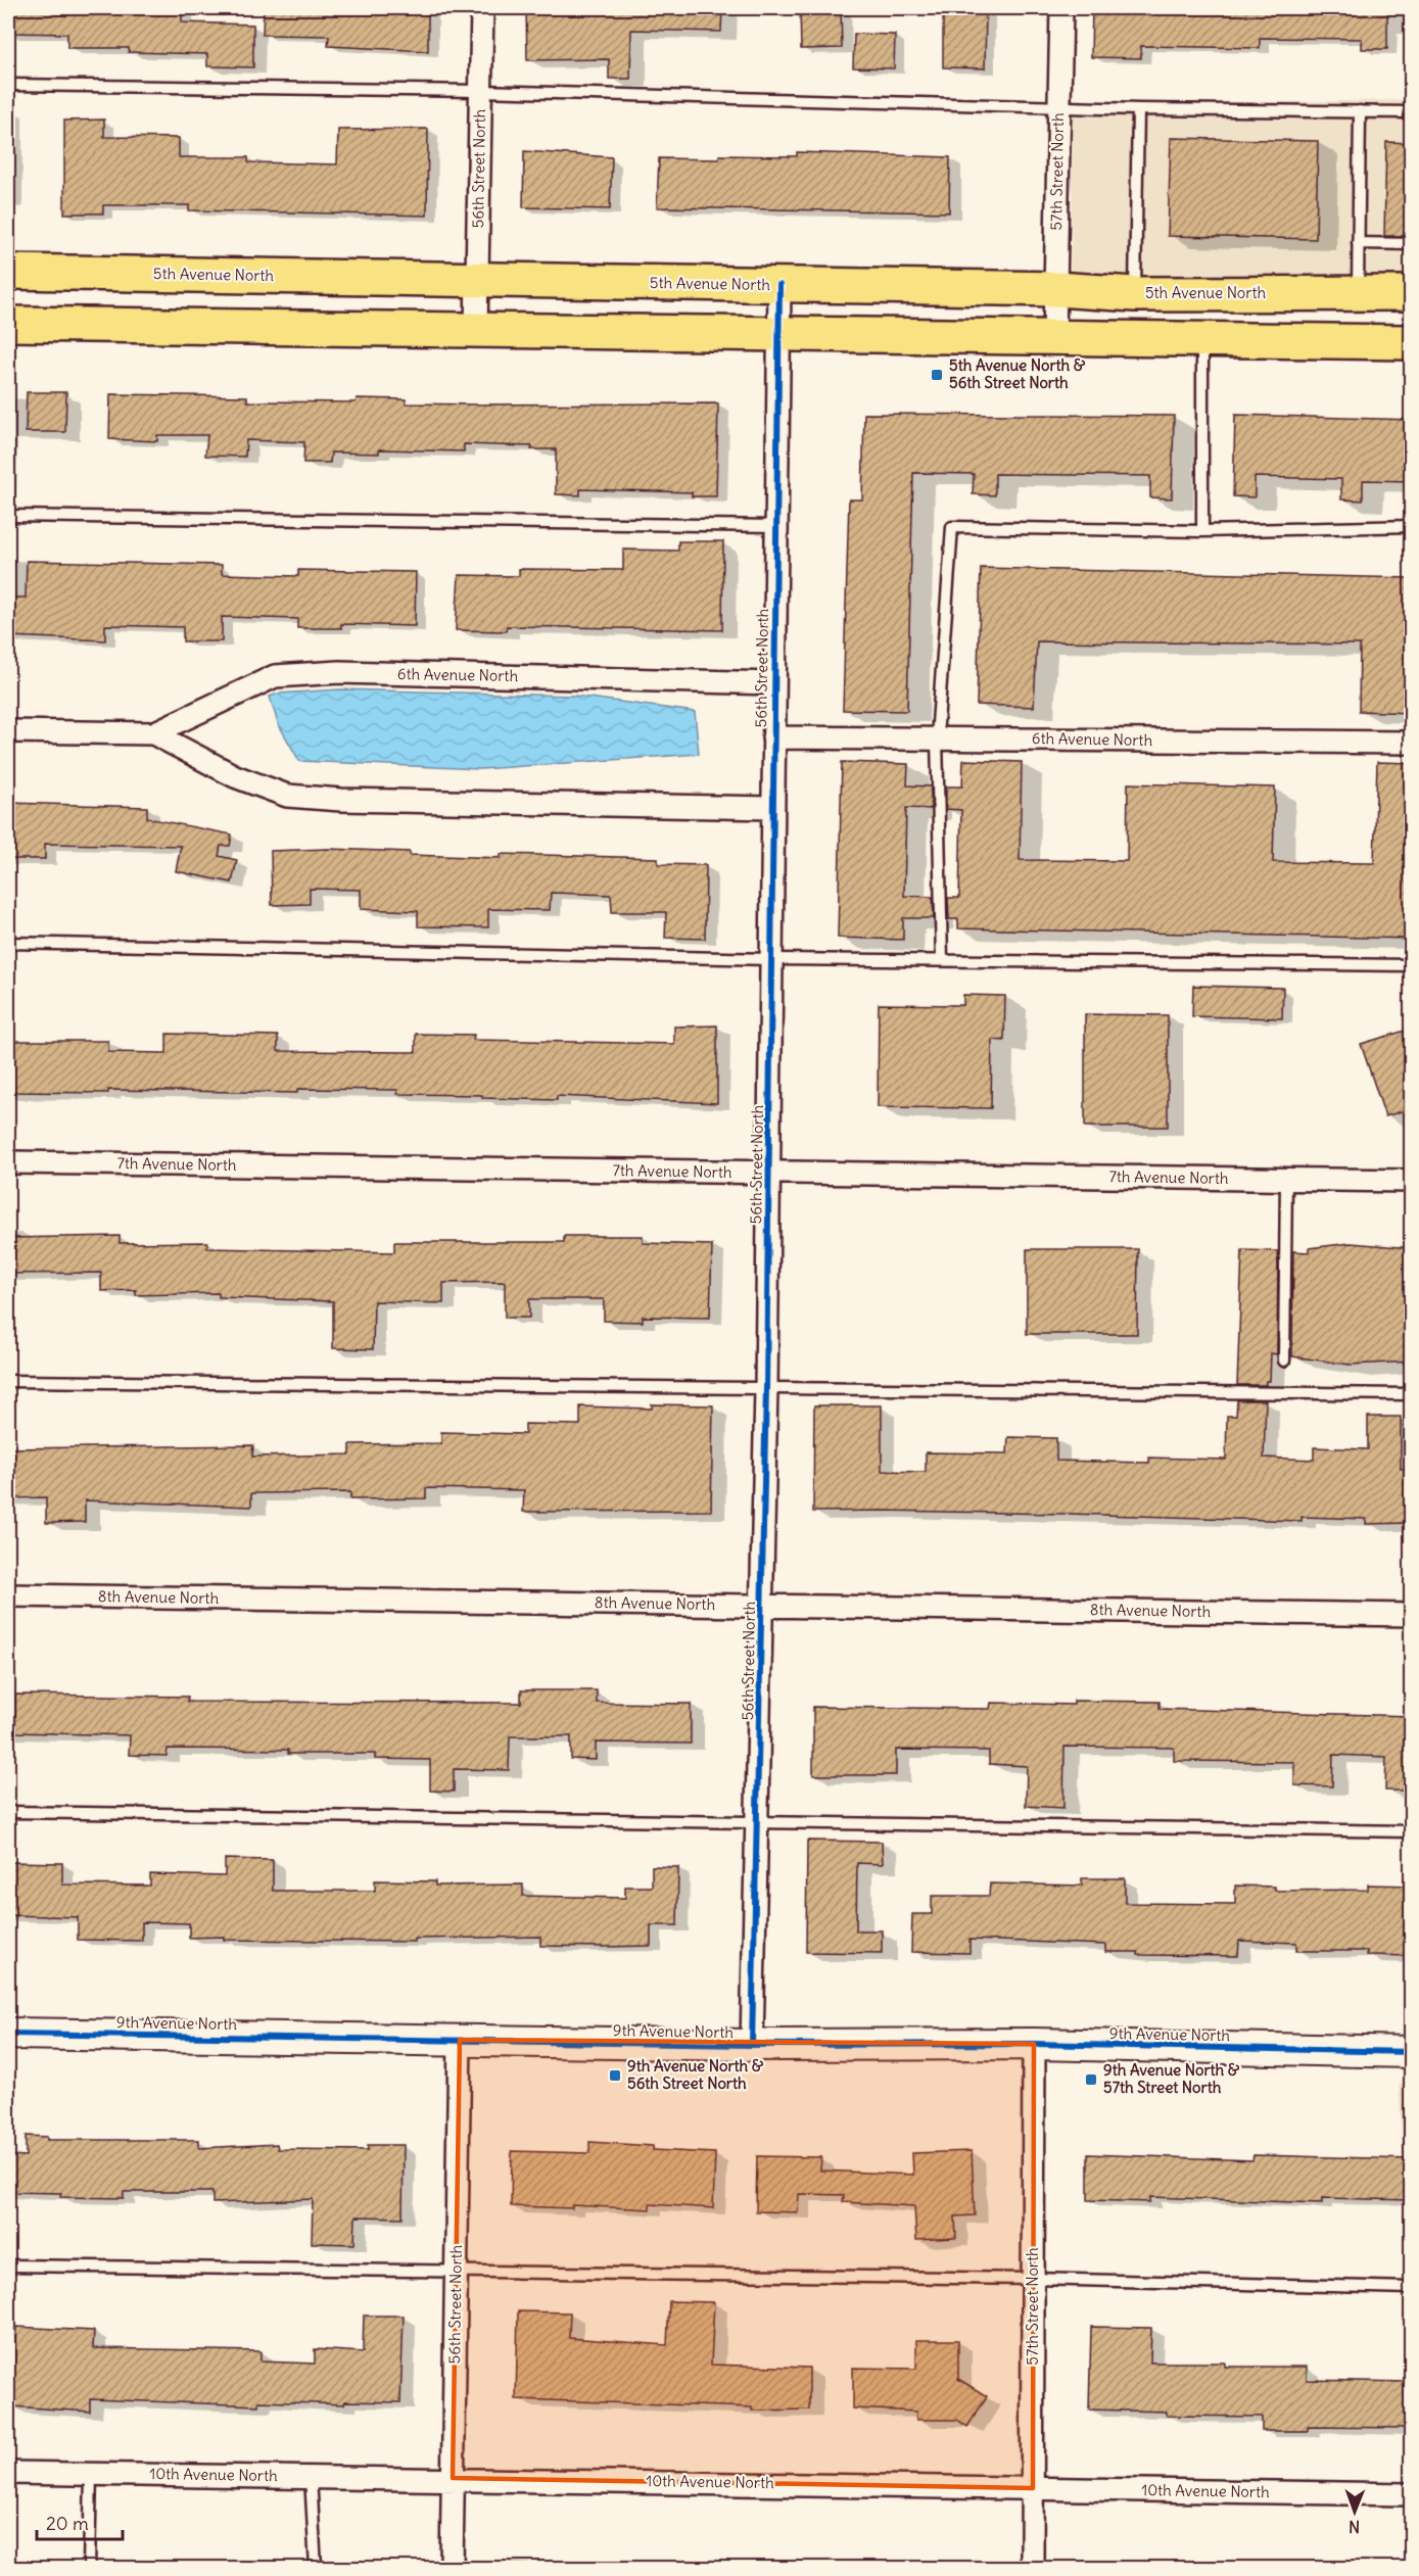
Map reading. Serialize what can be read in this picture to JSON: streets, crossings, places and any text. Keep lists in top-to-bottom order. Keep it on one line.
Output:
{"streets":{"main road":["5th Avenue North"],"street":["56th Street North","57th Street North","6th Avenue North","7th Avenue North","8th Avenue North","9th Avenue North","10th Avenue North"]},"crossings":[["56th Street North","5th Avenue North"],["56th Street North","6th Avenue North"],["56th Street North","7th Avenue North"],["56th Street North","8th Avenue North"],["56th Street North","9th Avenue North"],["56th Street North","10th Avenue North"],["57th Street North","5th Avenue North"],["57th Street North","9th Avenue North"],["57th Street North","10th Avenue North"]],"places":{"transit":["5th Avenue North & 56th Street North","9th Avenue North & 56th Street North","9th Avenue North & 57th Street North"]},"scale_bar":"20 m","north":"bottom"}
